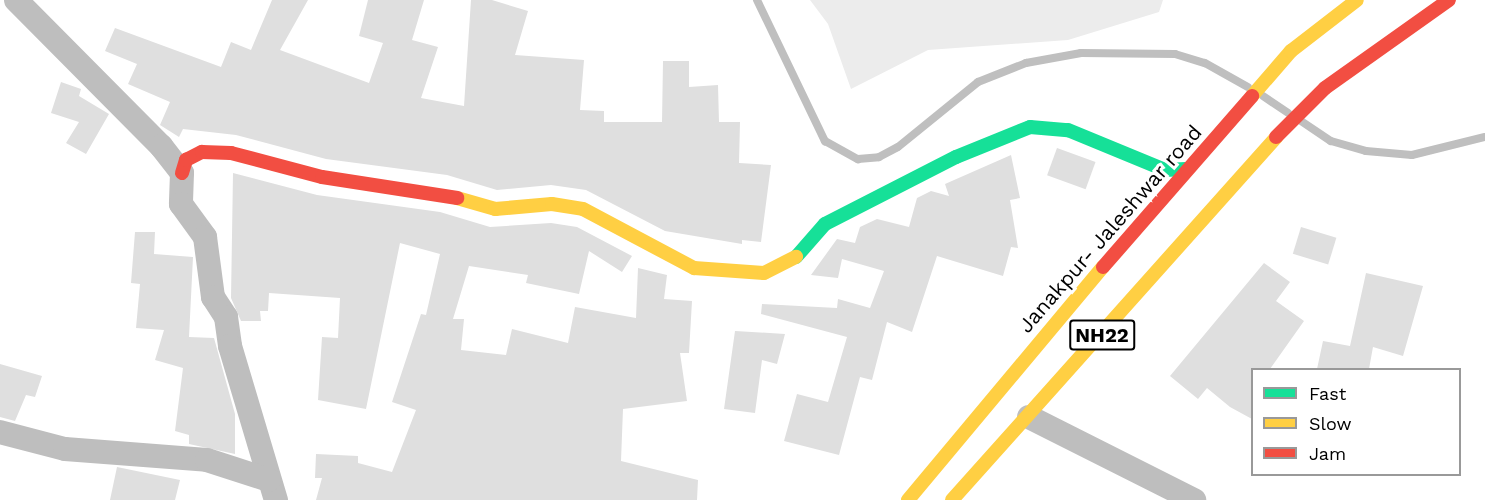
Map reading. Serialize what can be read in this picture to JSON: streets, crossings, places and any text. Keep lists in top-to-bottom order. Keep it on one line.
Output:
{"streets":{"main road":["Janakpur- Jaleshwar road","NH22"]},"legend":["Fast","Slow","Jam"]}
